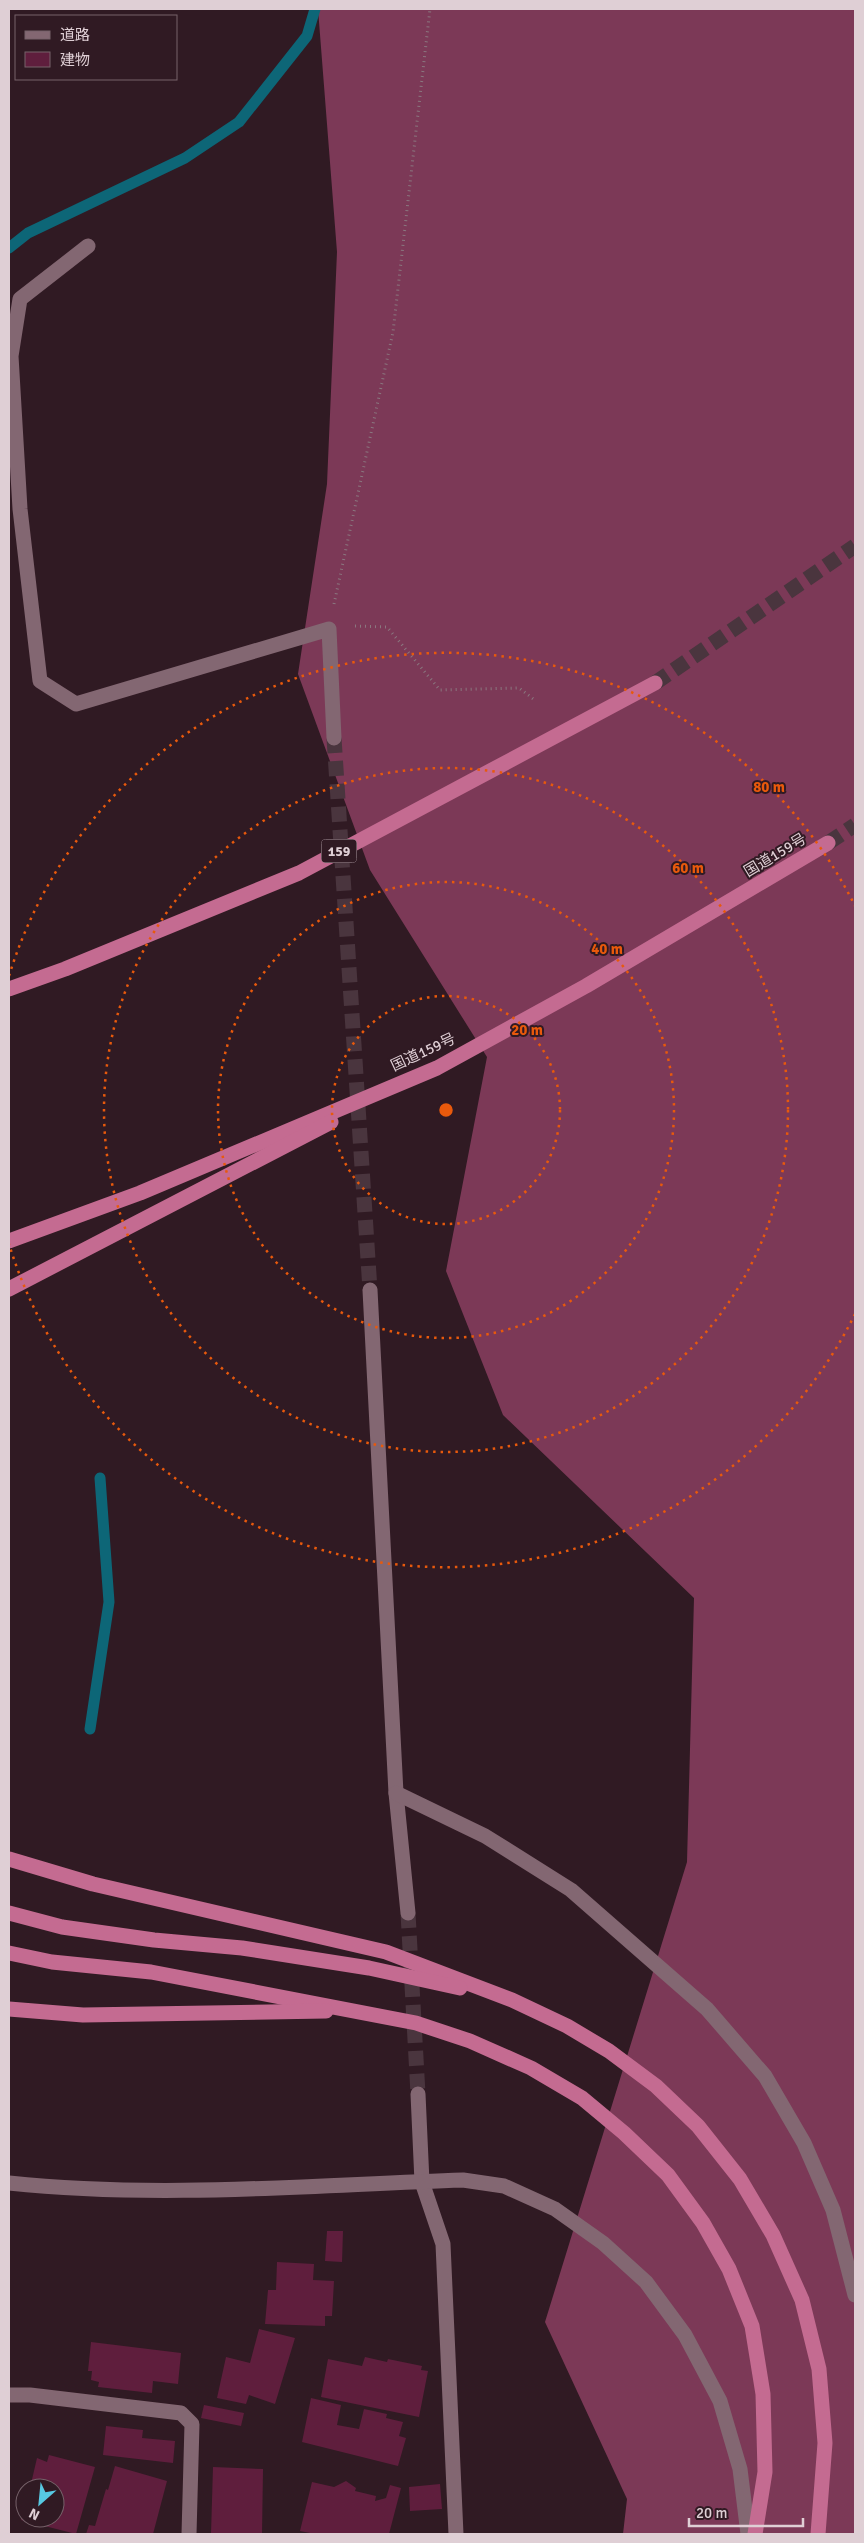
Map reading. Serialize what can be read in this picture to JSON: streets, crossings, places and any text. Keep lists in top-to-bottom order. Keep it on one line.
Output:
{"streets":{"highway":["159","国道159号"]},"legend":["道路","建物"],"scale_bar":"20 m","north":"bottom left","rings":["80 m","60 m","40 m","20 m"]}
